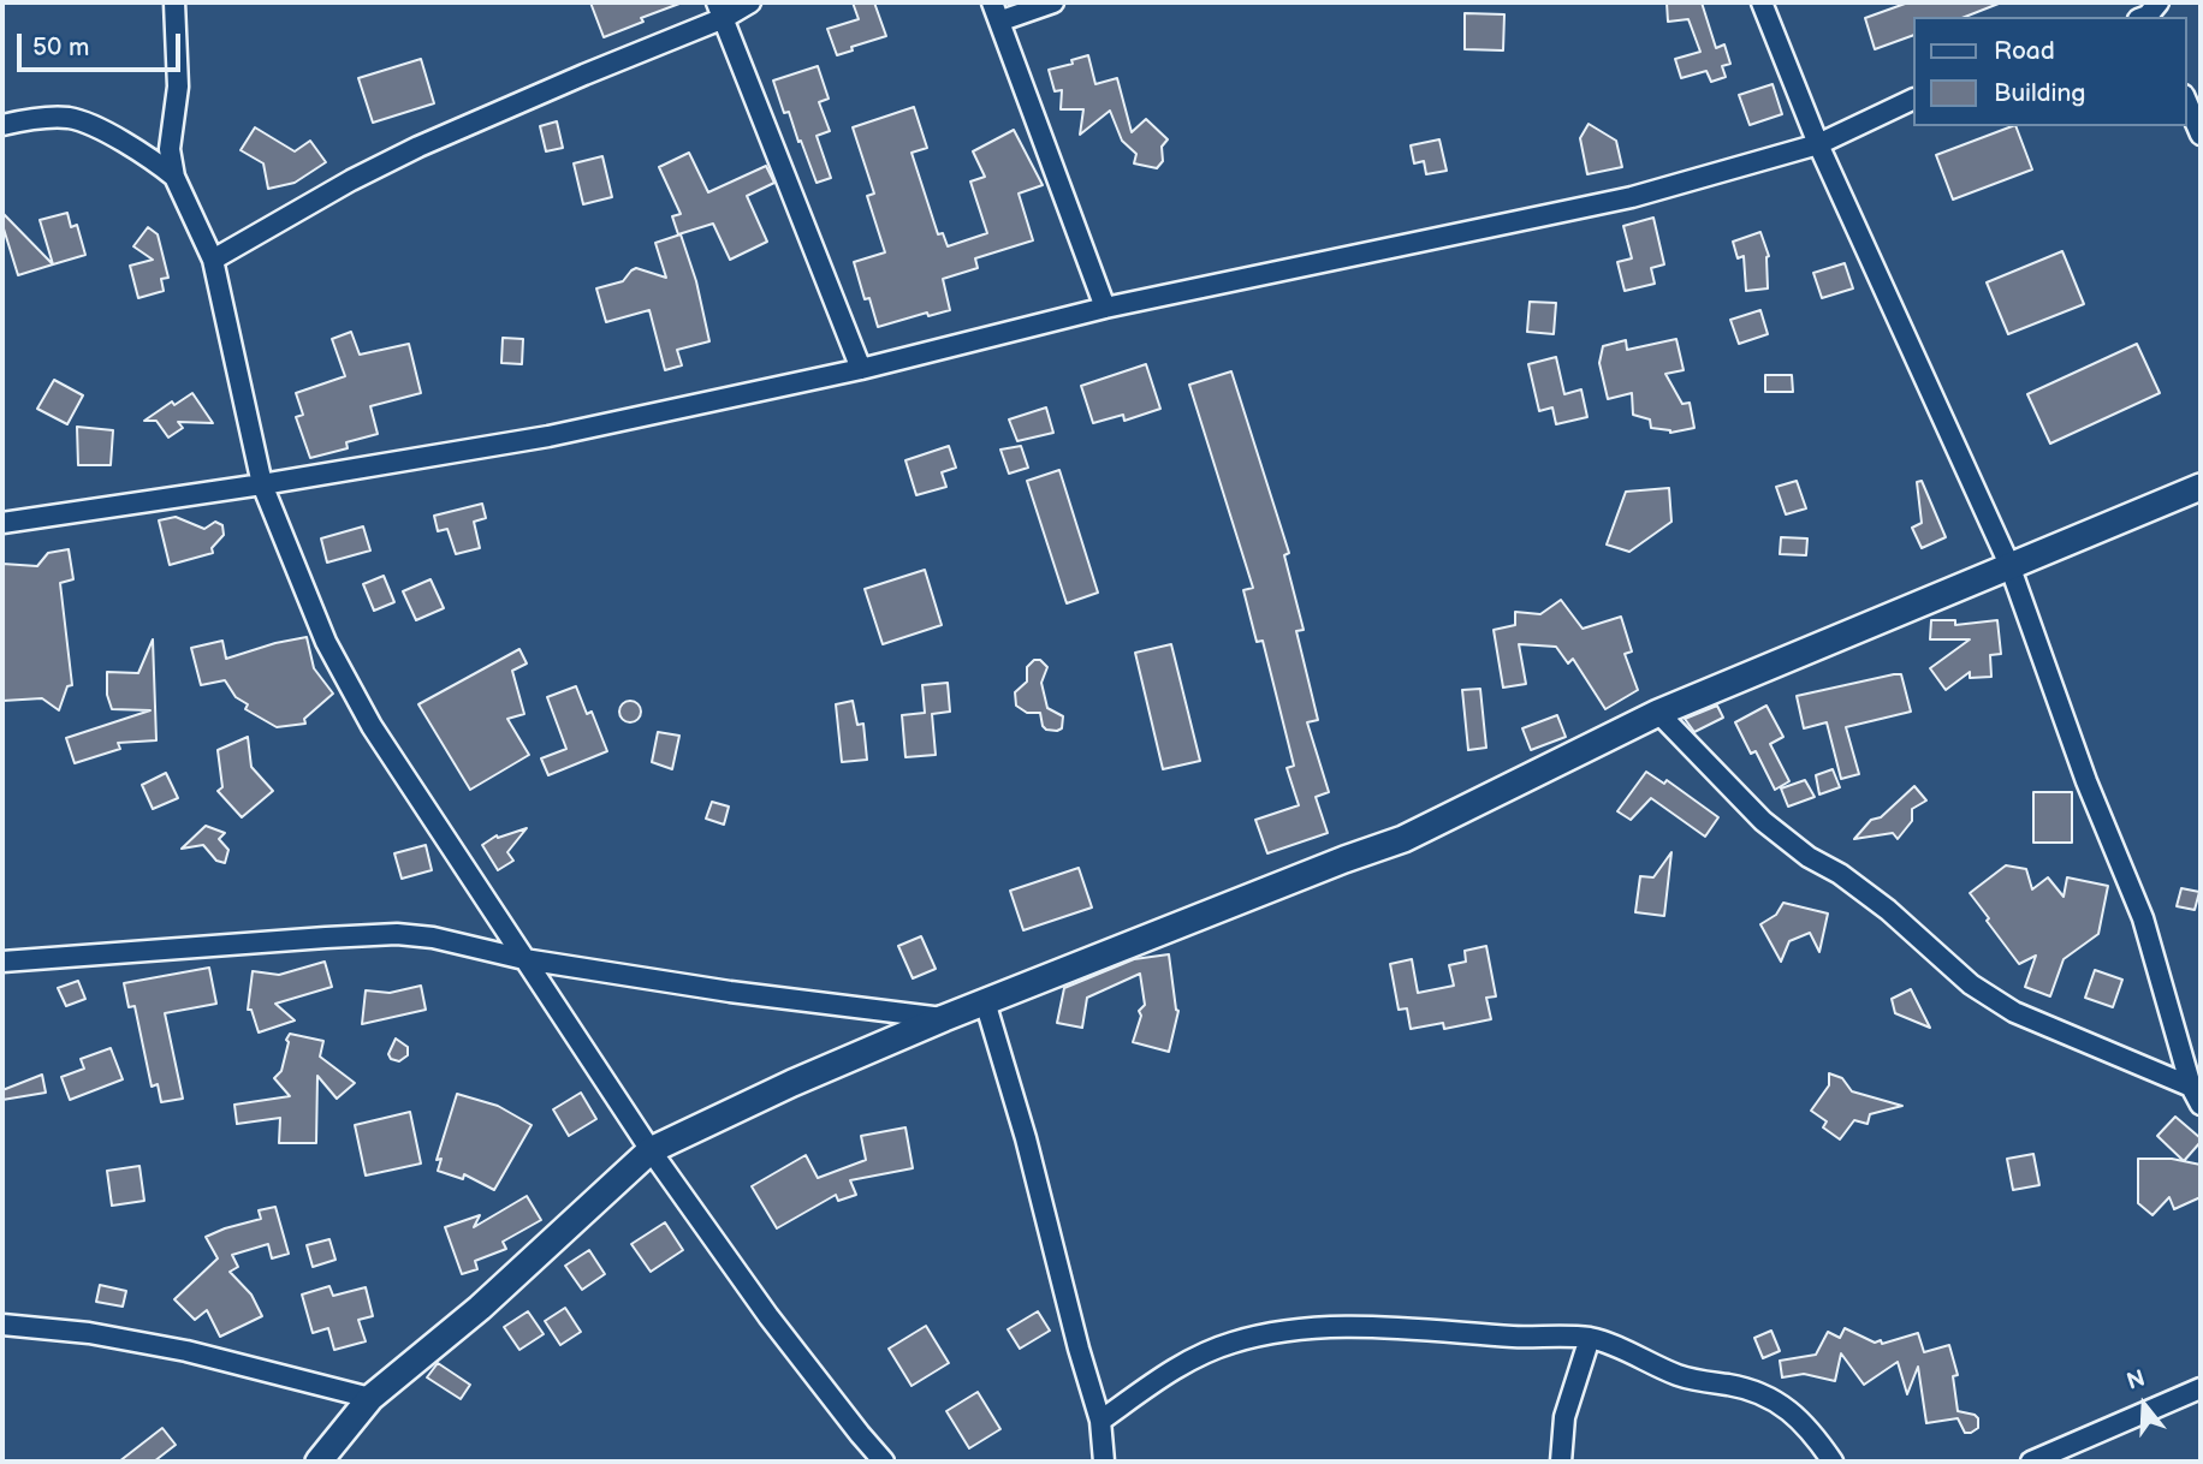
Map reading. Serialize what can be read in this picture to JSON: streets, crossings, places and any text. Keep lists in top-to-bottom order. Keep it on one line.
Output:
{"legend":["Road","Building"],"scale_bar":"50 m","north":"top"}
